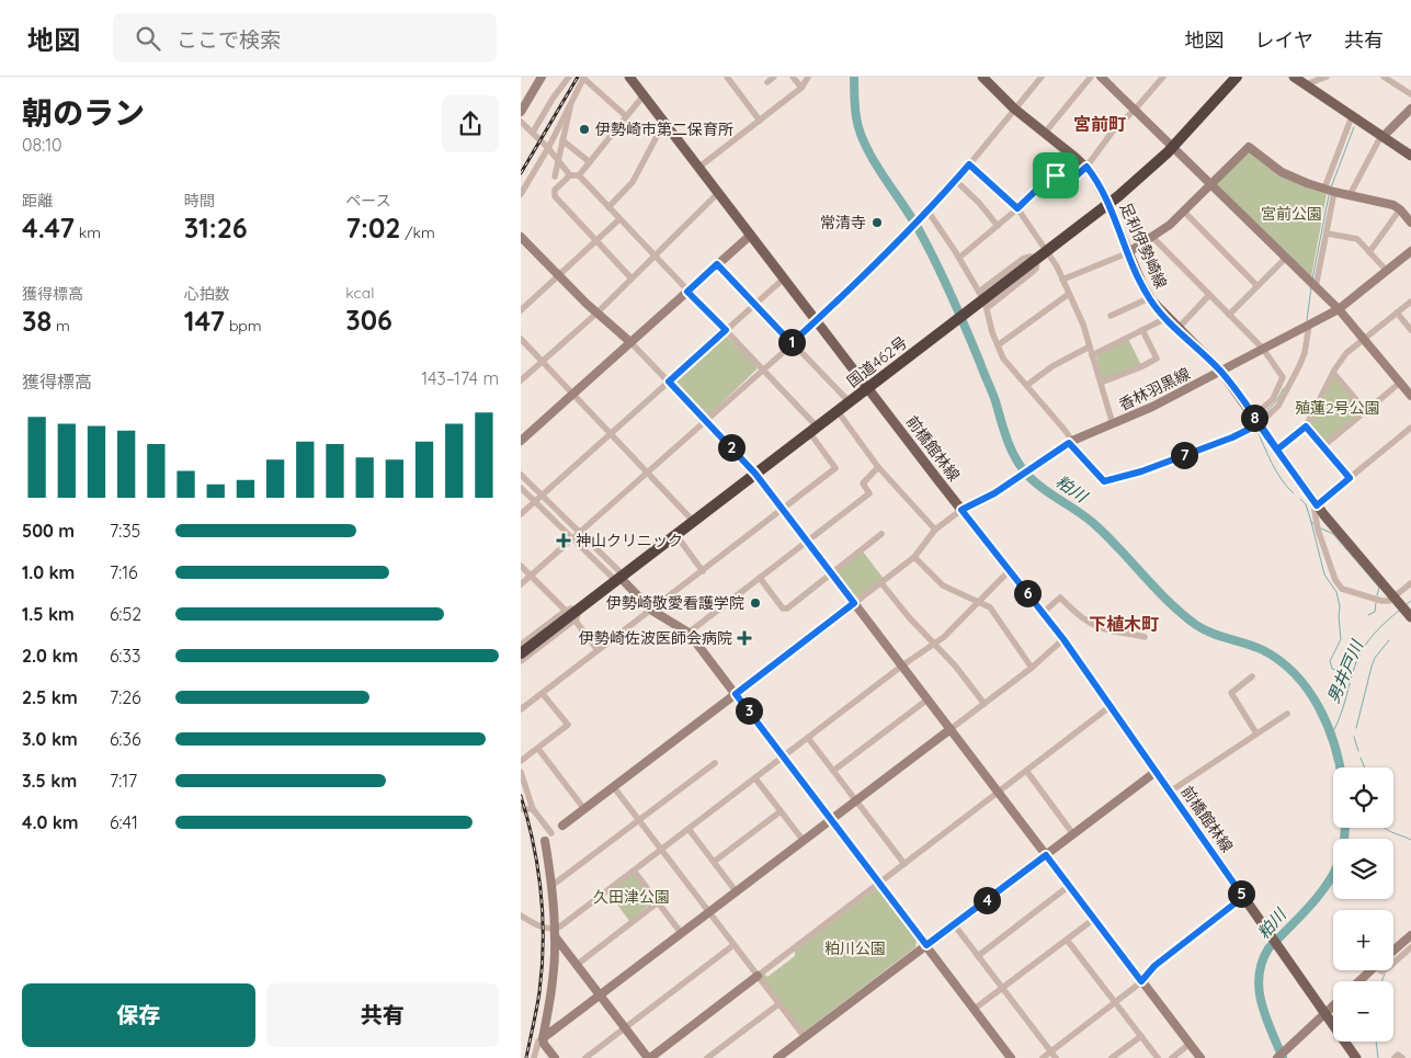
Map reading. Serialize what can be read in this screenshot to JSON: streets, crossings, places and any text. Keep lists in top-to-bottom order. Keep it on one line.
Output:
{"streets":{"highway":["国道462号"],"main road":["足利伊勢崎線","前橋館林線"],"street":["香林羽黒線"]},"crossings":[["足利伊勢崎線","国道462号"],["足利伊勢崎線","香林羽黒線"],["国道462号","前橋館林線"],["香林羽黒線","前橋館林線"]],"districts":["宮前町","下植木町"],"water":["粕川","男井戸川"],"parks":["宮前公園","殖蓮2号公園","久田津公園","粕川公園"],"places":{"other":["伊勢崎市第二保育所","常清寺","伊勢崎敬愛看護学院"],"health":["神山クリニック","伊勢崎佐波医師会病院"]},"page":{"header":"地図","search":"ここで検索","nav":["地図","レイヤ","共有"],"heading":["朝のラン","08:10"],"stats":[["距離","4.47 km"],["時間","31:26"],["ペース","7:02 /km"],["獲得標高","38 m"],["心拍数","147 bpm"],["kcal","306"]],"pins":["1","8","2","7","6","3","5","4"],"chart":["獲得標高","143–174 m"],"list":[{"name":"500 m","note":"7:35"},{"name":"1.0 km","note":"7:16"},{"name":"1.5 km","note":"6:52"},{"name":"2.0 km","note":"6:33"},{"name":"2.5 km","note":"7:26"},{"name":"3.0 km","note":"6:36"},{"name":"3.5 km","note":"7:17"},{"name":"4.0 km","note":"6:41"}],"map_buttons":["+","−"],"buttons":["保存","共有"]}}
